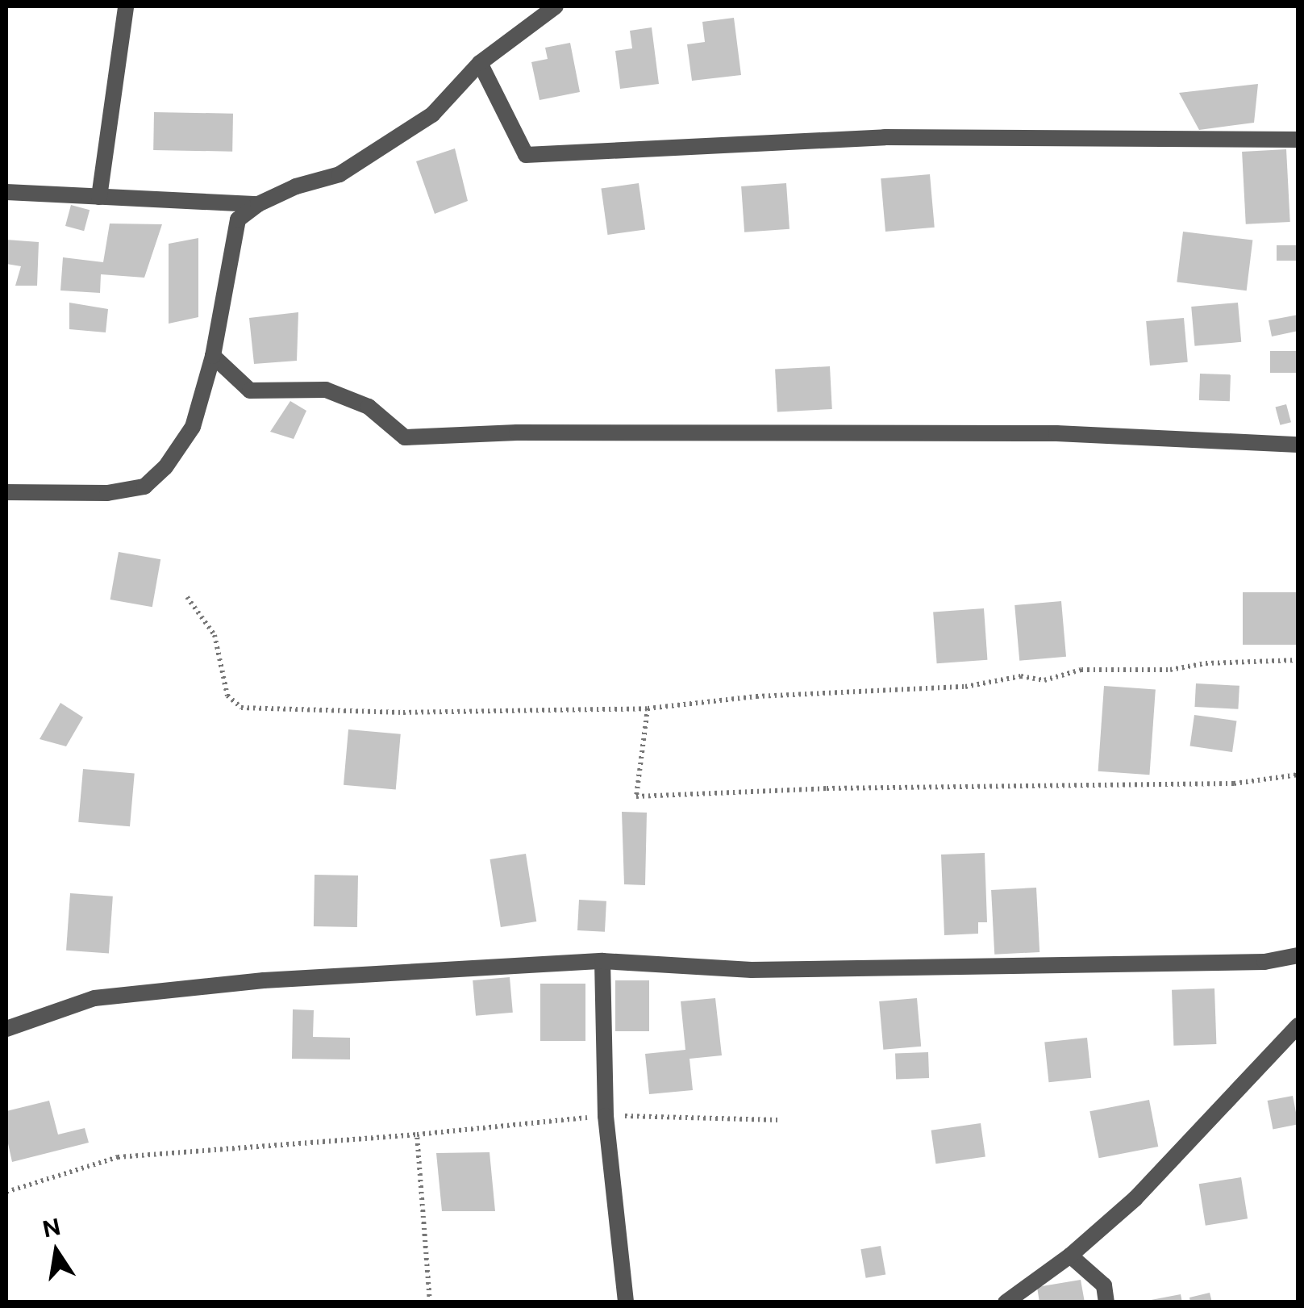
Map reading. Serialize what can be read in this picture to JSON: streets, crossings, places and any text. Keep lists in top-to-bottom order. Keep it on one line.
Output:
{"north":"top"}
